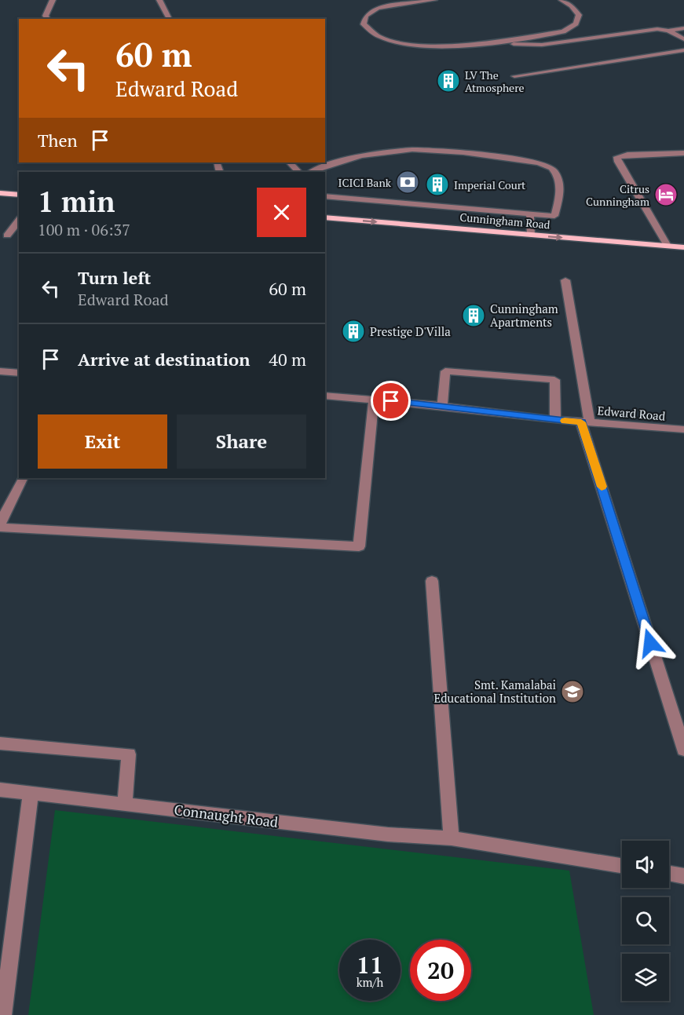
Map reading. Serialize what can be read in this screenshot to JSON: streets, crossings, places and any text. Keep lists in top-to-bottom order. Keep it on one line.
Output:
{"streets":{"main road":["Cunningham Road"],"street":["Edward Road","Connaught Road"]},"one_way":["Cunningham Road"],"places":{"building":["LV The Atmosphere","Imperial Court","Cunningham Apartments","Prestige D'Villa"],"bank":["ICICI Bank"],"hotel":["Citrus Cunningham"],"school or university":["Smt. Kamalabai Educational Institution"]},"page":{"turn":["60 m","Edward Road"],"then":"Then","heading":["1 min","100 m · 06:37"],"list":[{"name":"Turn left","note":"Edward Road","value":"60 m"},{"name":"Arrive at destination","value":"40 m"}],"buttons":["Exit","Share"],"speed":"11 km/h","limit":"20"}}
